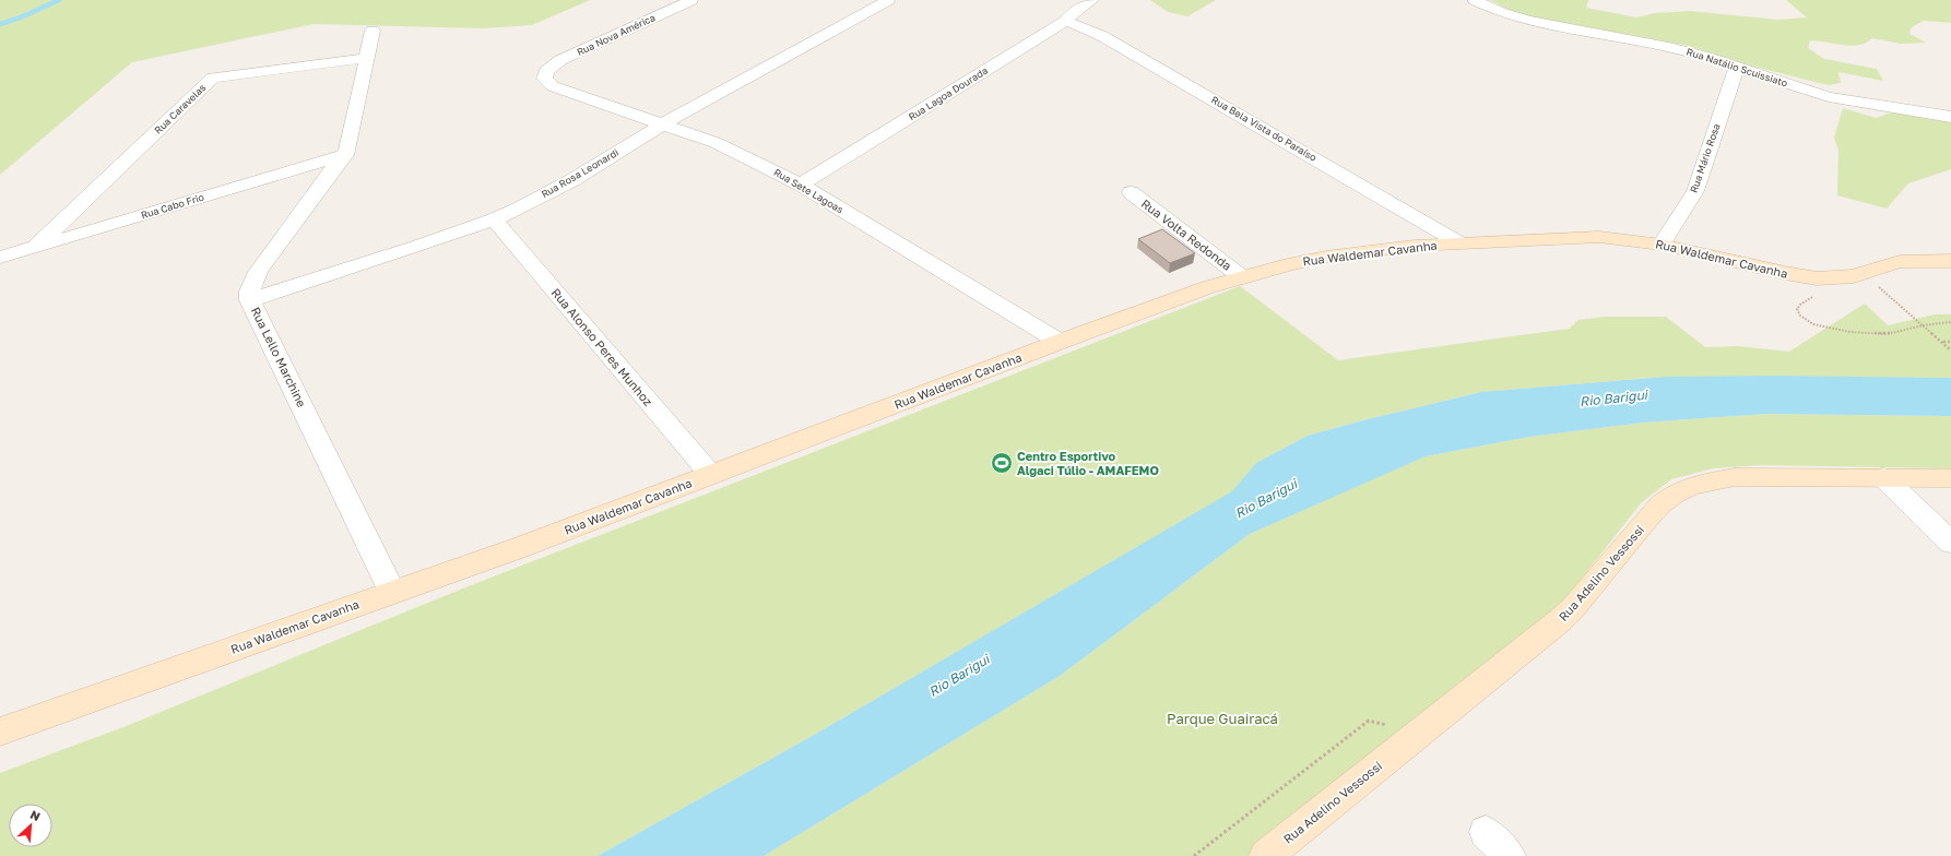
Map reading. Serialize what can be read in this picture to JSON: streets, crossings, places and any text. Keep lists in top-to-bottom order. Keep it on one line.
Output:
{"streets":{"street":["Rua Nova América","Rua Natálio Scuissiato","Rua Lagoa Dourada","Rua Caravelas","Rua Bela Vista do Paraíso","Rua Mário Rosa","Rua Rosa Leonardi","Rua Sete Lagoas","Rua Cabo Frio","Rua Volta Redonda","Rua Waldemar Cavanha","Rua Alonso Peres Munhoz","Rua Lello Marchine","Rua Adelino Vessossi"]},"crossings":[["Rua Nova América","Rua Sete Lagoas"],["Rua Natálio Scuissiato","Rua Mário Rosa"],["Rua Lagoa Dourada","Rua Bela Vista do Paraíso"],["Rua Lagoa Dourada","Rua Sete Lagoas"],["Rua Caravelas","Rua Cabo Frio"],["Rua Caravelas","Rua Lello Marchine"],["Rua Bela Vista do Paraíso","Rua Waldemar Cavanha"],["Rua Mário Rosa","Rua Waldemar Cavanha"],["Rua Rosa Leonardi","Rua Sete Lagoas"],["Rua Rosa Leonardi","Rua Alonso Peres Munhoz"],["Rua Rosa Leonardi","Rua Lello Marchine"],["Rua Sete Lagoas","Rua Waldemar Cavanha"],["Rua Cabo Frio","Rua Lello Marchine"],["Rua Volta Redonda","Rua Waldemar Cavanha"],["Rua Waldemar Cavanha","Rua Alonso Peres Munhoz"],["Rua Waldemar Cavanha","Rua Lello Marchine"]],"water":["Rio Barigui"],"parks":["Parque Guairacá"],"places":{"sports":["Centro Esportivo Algaci Túlio - AMAFEMO"]},"north":"top right"}
